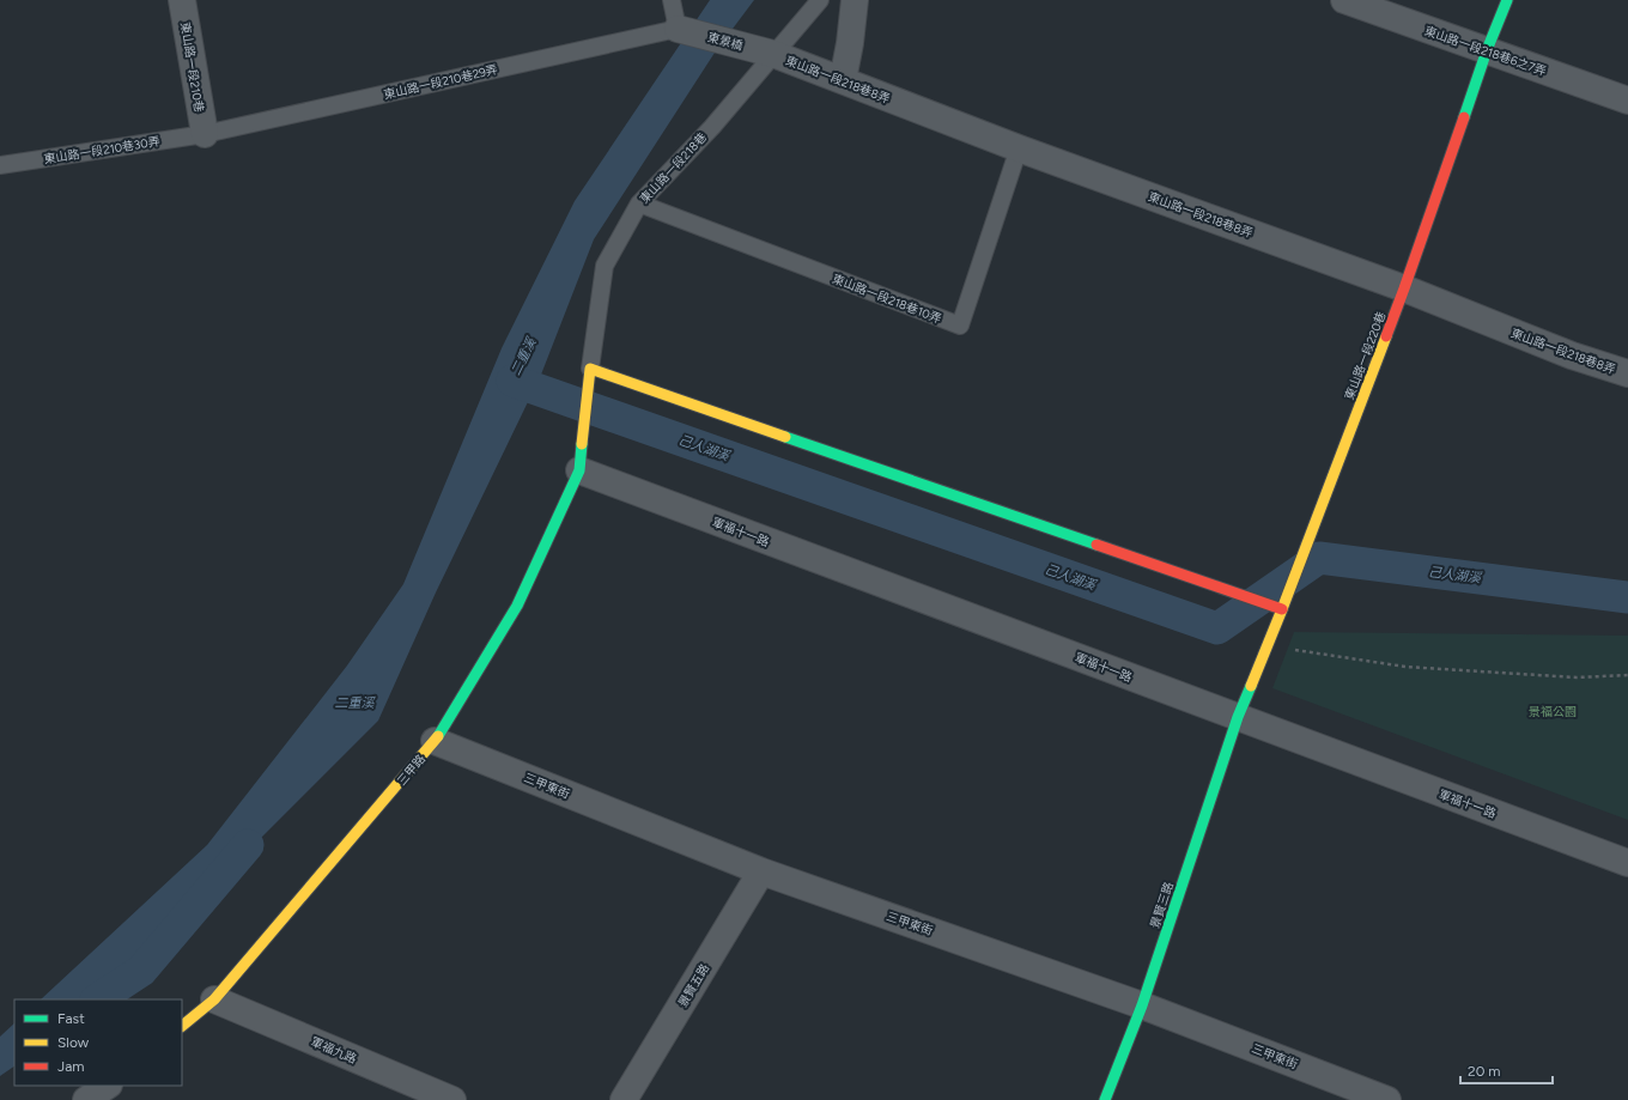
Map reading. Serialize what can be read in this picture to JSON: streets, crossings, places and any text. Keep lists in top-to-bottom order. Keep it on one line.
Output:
{"streets":{"street":["東景橋","東山路一段218巷6之7弄","東山路一段210巷","東山路一段218巷8弄","東山路一段220巷","軍福十一路","三甲路","三甲東街","景賢三路","景賢五路","軍福九路"],"lane":["東山路一段210巷29弄","東山路一段210巷30弄","東山路一段218巷","東山路一段218巷10弄"]},"crossings":[["東景橋","東山路一段218巷8弄"],["東景橋","東山路一段210巷29弄"],["東景橋","東山路一段218巷"],["東山路一段218巷6之7弄","東山路一段220巷"],["東山路一段210巷","東山路一段210巷29弄"],["東山路一段210巷","東山路一段210巷30弄"],["東山路一段218巷8弄","東山路一段218巷"],["東山路一段218巷8弄","東山路一段218巷10弄"],["東山路一段218巷8弄","東山路一段220巷"],["東山路一段210巷29弄","東山路一段210巷30弄"],["東山路一段218巷","東山路一段218巷10弄"],["東山路一段218巷","三甲路"],["東山路一段220巷","軍福十一路"],["東山路一段220巷","景賢三路"],["軍福十一路","三甲路"],["軍福十一路","景賢三路"],["三甲路","三甲東街"],["三甲路","軍福九路"],["三甲東街","景賢三路"],["三甲東街","景賢五路"]],"water":["二重溪","己人湖溪"],"parks":["景福公園"],"legend":["Fast","Slow","Jam"],"scale_bar":"20 m"}
